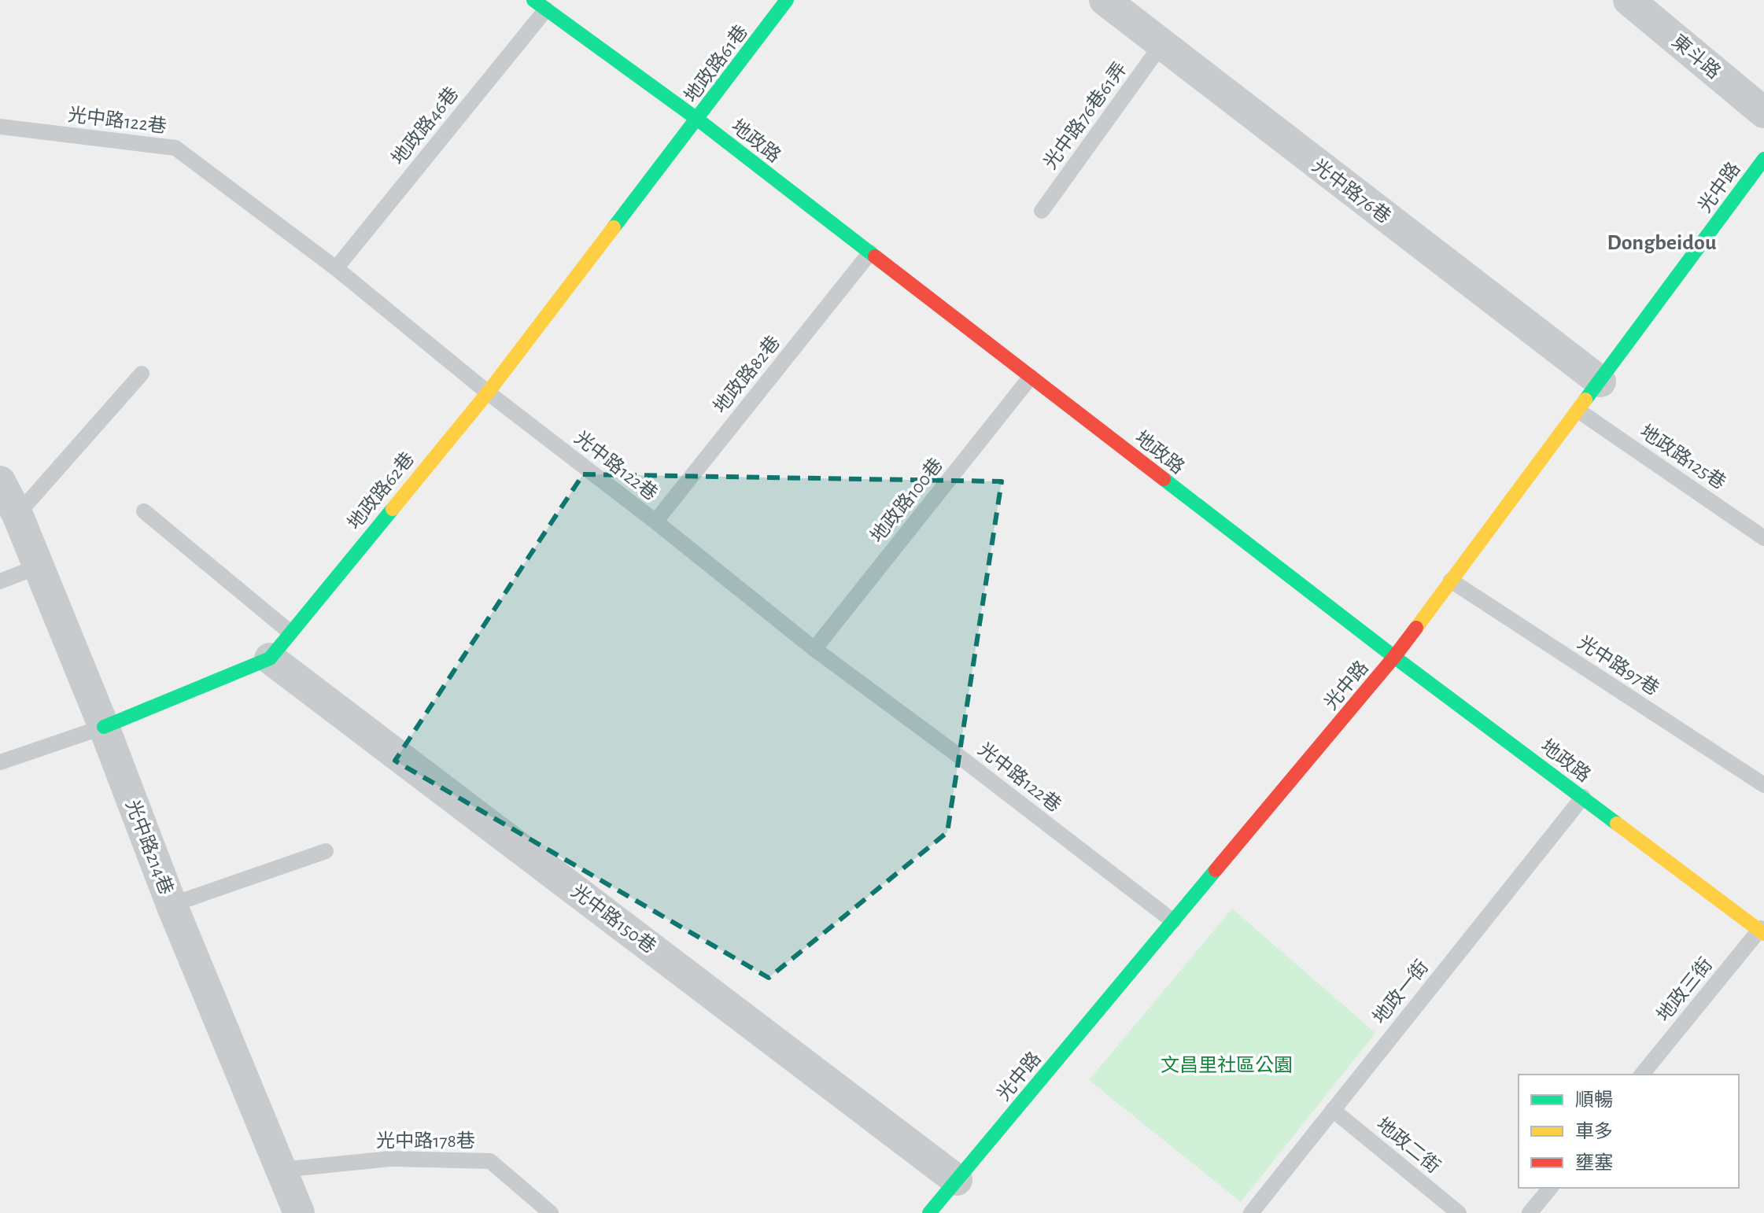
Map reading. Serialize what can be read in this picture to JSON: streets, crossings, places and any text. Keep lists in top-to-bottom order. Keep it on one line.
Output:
{"streets":{"street":["東斗路","地政路61巷","地政路","光中路","光中路76巷","地政路62巷","光中路214巷","光中路150巷"],"lane":["光中路76巷61弄","光中路122巷","地政路46巷","地政路82巷","地政路125巷","地政路100巷","光中路97巷","地政三街","地政一街","光中路178巷","地政二街"]},"crossings":[["地政路61巷","地政路"],["地政路61巷","地政路62巷"],["光中路76巷61弄","光中路76巷"],["光中路122巷","地政路46巷"],["光中路122巷","光中路"],["光中路122巷","地政路82巷"],["光中路122巷","地政路62巷"],["光中路122巷","地政路100巷"],["地政路46巷","地政路"],["地政路","光中路"],["地政路","地政路82巷"],["地政路","地政路62巷"],["地政路","地政路100巷"],["地政路","地政三街"],["地政路","地政一街"],["光中路","光中路76巷"],["光中路","地政路125巷"],["光中路","光中路97巷"],["光中路","光中路150巷"],["地政路62巷","光中路214巷"],["地政路62巷","光中路150巷"],["光中路214巷","光中路178巷"],["地政一街","地政二街"]],"districts":["Dongbeidou"],"parks":["文昌里社區公園"],"legend":["順暢","車多","壅塞"]}
